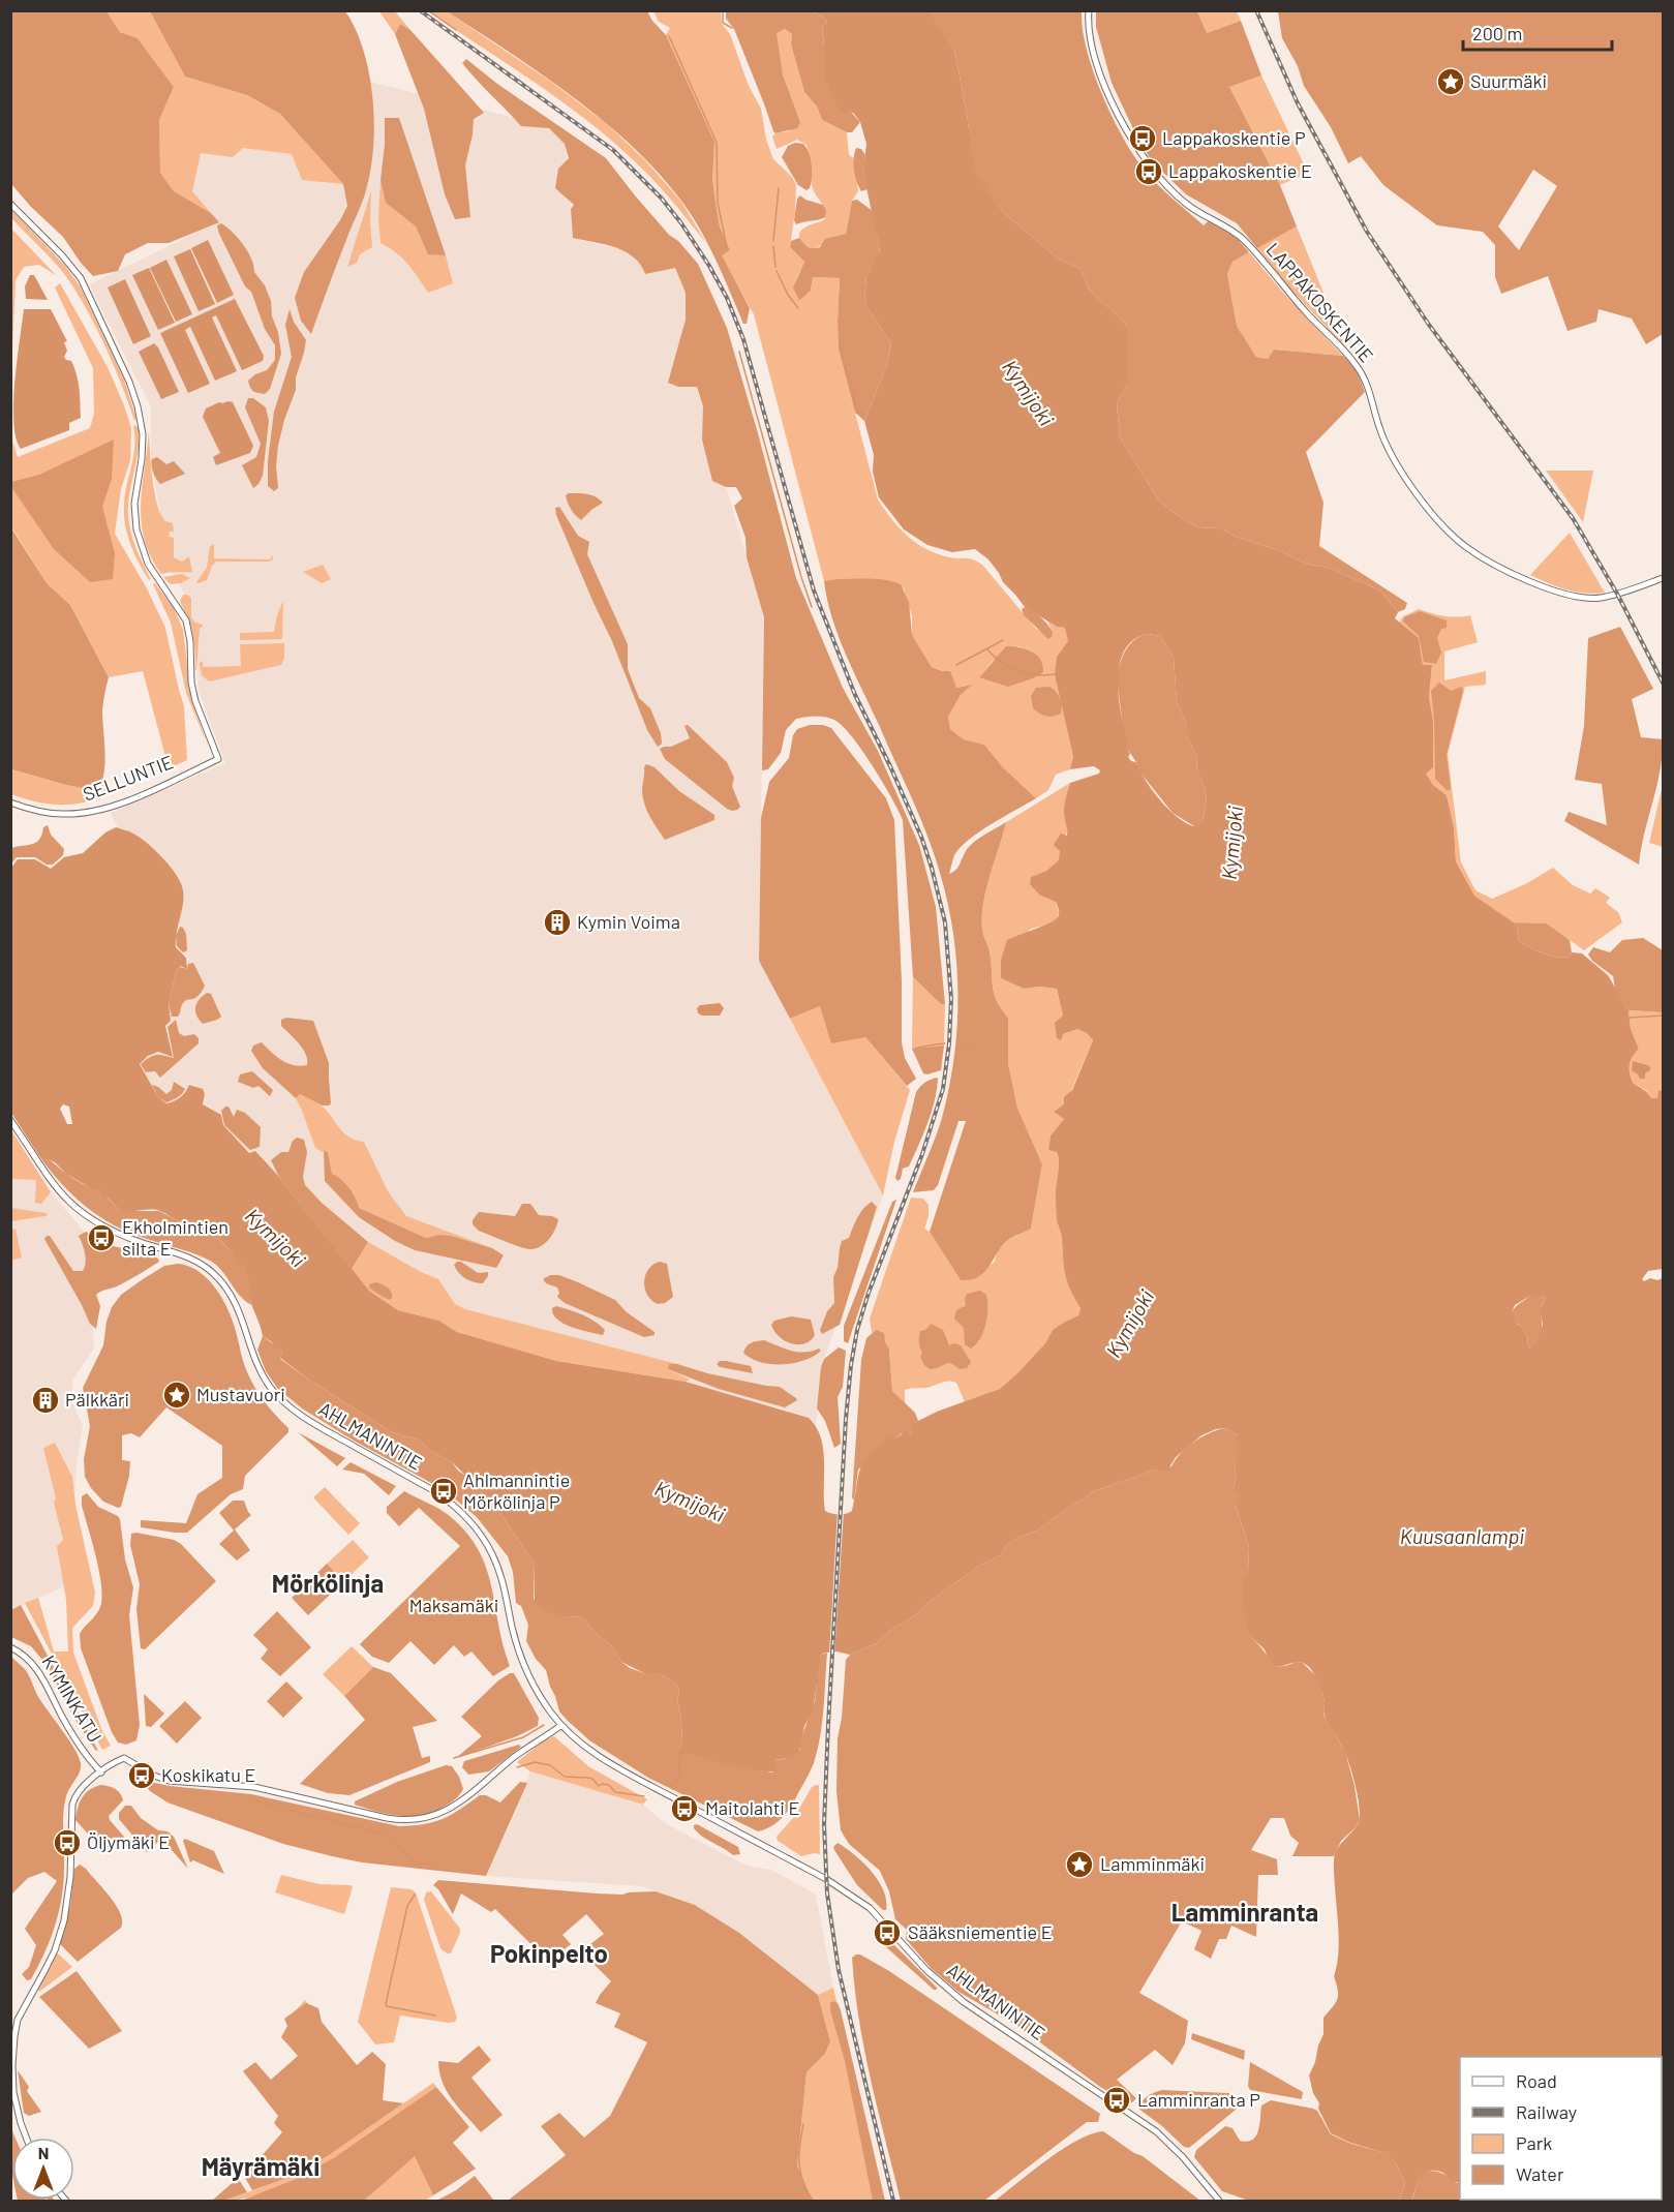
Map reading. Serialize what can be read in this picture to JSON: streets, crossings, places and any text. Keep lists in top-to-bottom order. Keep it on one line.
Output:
{"streets":{"street":["LAPPAKOSKENTIE","SELLUNTIE","AHLMANINTIE","KYMINKATU"]},"districts":["Mörkölinja","Lamminranta","Pokinpelto","Mäyrämäki"],"water":["Kymijoki","Kuusaanlampi"],"parks":["Maksamäki"],"places":{"place":["Suurmäki","Mustavuori","Lamminmäki"],"bus stop":["Lappakoskentie P","Lappakoskentie E","Ekholmintien silta E","Ahlmannintie Mörkölinja P","Koskikatu E","Maitolahti E","Öljymäki E","Sääksniementie E","Lamminranta P"],"building":["Kymin Voima","Pälkkäri"]},"legend":["Road","Railway","Park","Water"],"scale_bar":"200 m","north":"top"}
